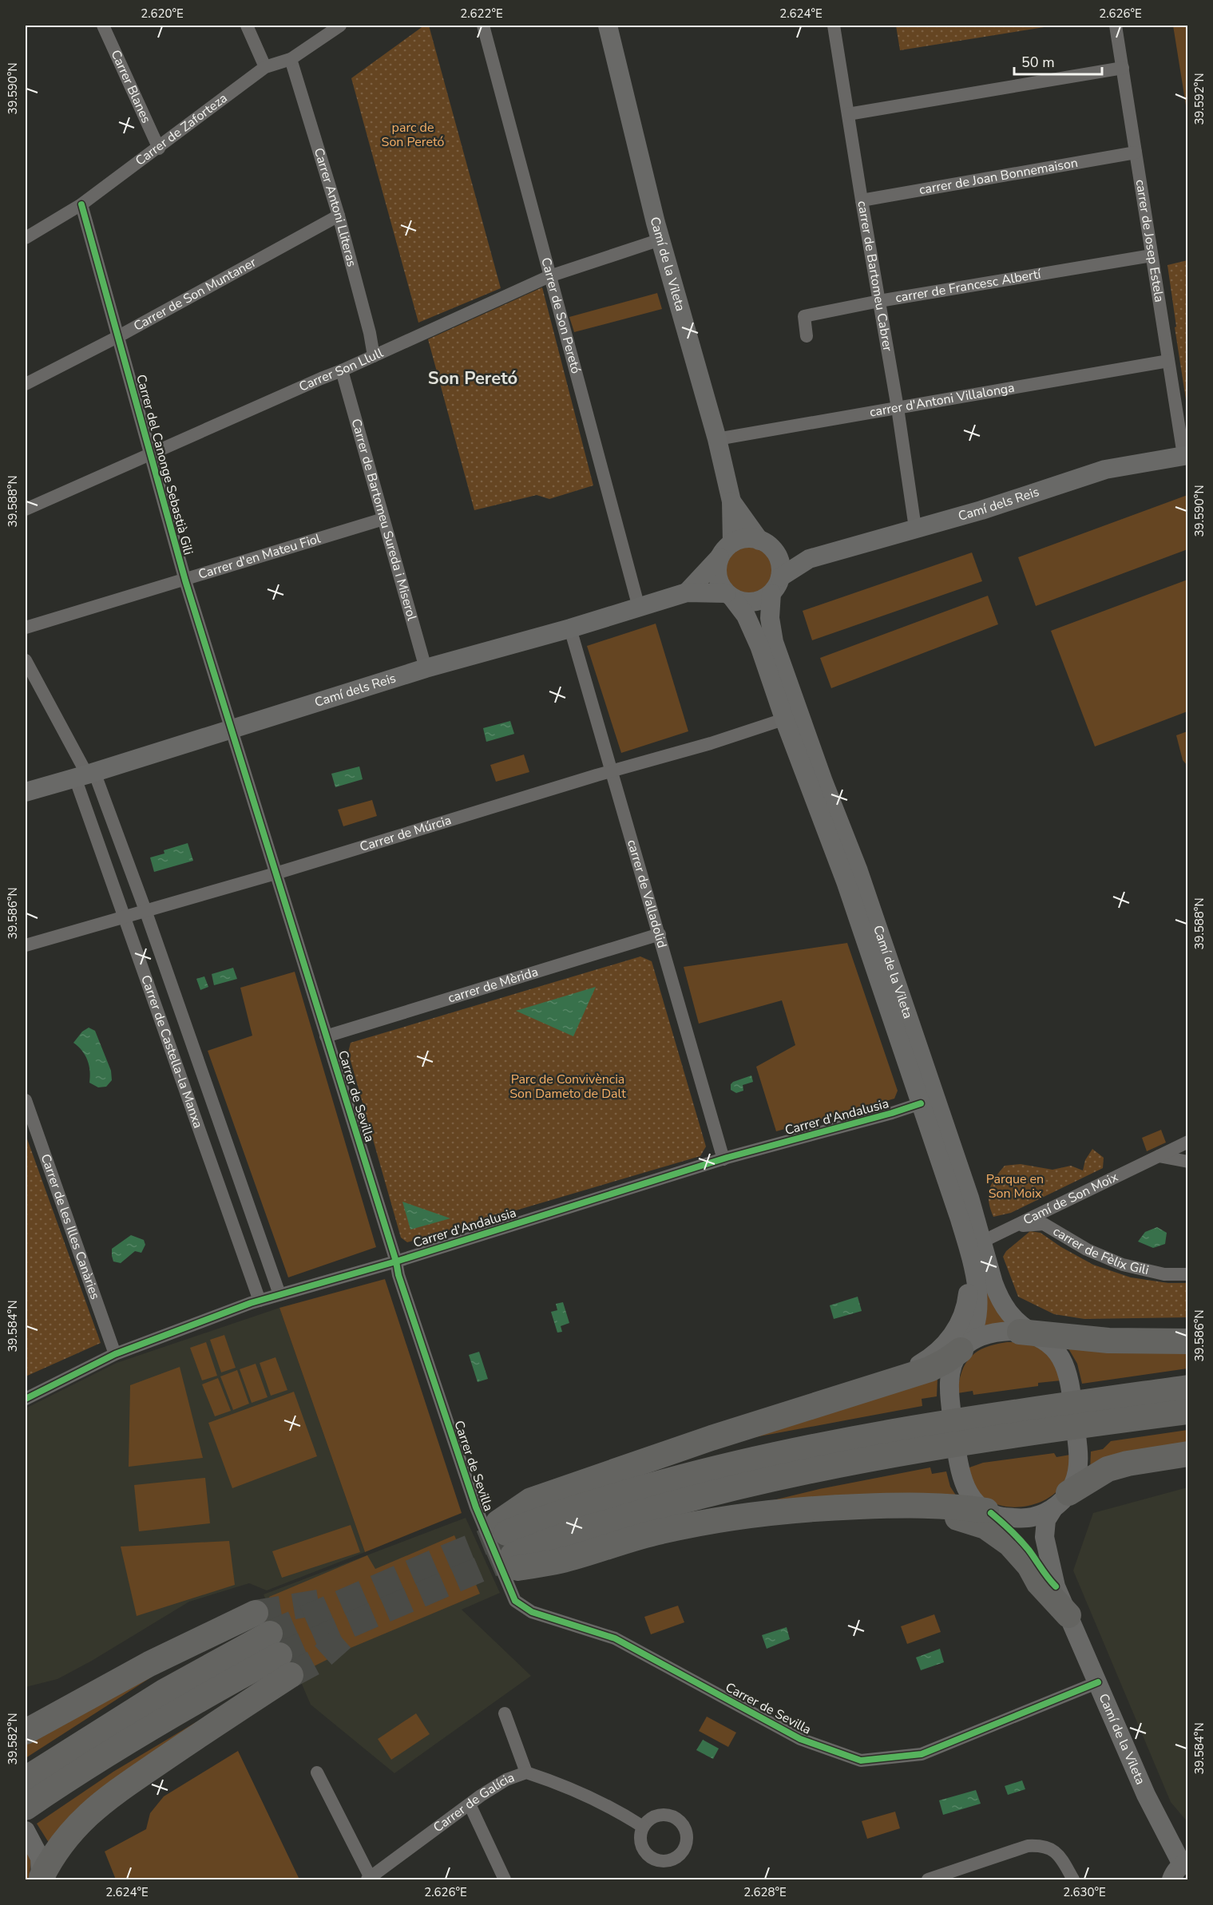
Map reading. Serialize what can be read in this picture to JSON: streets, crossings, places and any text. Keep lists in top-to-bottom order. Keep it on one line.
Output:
{"streets":{"street":["Carrer Blanes","Carrer de Zaforteza","carrer de Joan Bonnemaison","Carrer Antoni Lliteras","carrer de Josep Estela","Camí de la Vileta","carrer de Bartomeu Cabrer","carrer de Francesc Albertí","Carrer de Son Muntaner","Carrer de Son Peretó","Carrer Son Llull","carrer d'Antoni Villalonga","Carrer del Canonge Sebastià Gili","Camí dels Reis","Carrer de Bartomeu Sureda i Miserol","Carrer d'en Mateu Fiol","Carrer de Múrcia","carrer de Valladolid","carrer de Mèrida","Carrer de Castella-la Manxa","Carrer de Sevilla","Carrer d'Andalusia","Camí de Son Moix","Carrer de les Illes Canàries","carrer de Fèlix Gili","Carrer de Galícia"]},"crossings":[["Carrer Blanes","Carrer de Zaforteza"],["Carrer de Zaforteza","Carrer Antoni Lliteras"],["Carrer de Zaforteza","Carrer del Canonge Sebastià Gili"],["carrer de Joan Bonnemaison","carrer de Josep Estela"],["carrer de Joan Bonnemaison","carrer de Bartomeu Cabrer"],["Carrer Antoni Lliteras","Carrer de Son Muntaner"],["Carrer Antoni Lliteras","Carrer Son Llull"],["carrer de Josep Estela","carrer de Francesc Albertí"],["carrer de Josep Estela","carrer d'Antoni Villalonga"],["carrer de Josep Estela","Camí dels Reis"],["Camí de la Vileta","Carrer Son Llull"],["Camí de la Vileta","carrer d'Antoni Villalonga"],["Camí de la Vileta","Camí dels Reis"],["Camí de la Vileta","Carrer de Múrcia"],["Camí de la Vileta","Carrer de Sevilla"],["Camí de la Vileta","Carrer d'Andalusia"],["Camí de la Vileta","Camí de Son Moix"],["carrer de Bartomeu Cabrer","carrer de Francesc Albertí"],["carrer de Bartomeu Cabrer","carrer d'Antoni Villalonga"],["carrer de Bartomeu Cabrer","Camí dels Reis"],["Carrer de Son Muntaner","Carrer del Canonge Sebastià Gili"],["Carrer de Son Peretó","Carrer Son Llull"],["Carrer de Son Peretó","Camí dels Reis"],["Carrer Son Llull","Carrer del Canonge Sebastià Gili"],["Carrer Son Llull","Carrer de Bartomeu Sureda i Miserol"],["Carrer del Canonge Sebastià Gili","Camí dels Reis"],["Carrer del Canonge Sebastià Gili","Carrer d'en Mateu Fiol"],["Carrer del Canonge Sebastià Gili","Carrer de Sevilla"],["Camí dels Reis","Carrer de Bartomeu Sureda i Miserol"],["Camí dels Reis","carrer de Valladolid"],["Camí dels Reis","Carrer de Castella-la Manxa"],["Camí dels Reis","Carrer de Sevilla"],["Carrer de Bartomeu Sureda i Miserol","Carrer d'en Mateu Fiol"],["Carrer de Múrcia","carrer de Valladolid"],["Carrer de Múrcia","Carrer de Castella-la Manxa"],["Carrer de Múrcia","Carrer de Sevilla"],["carrer de Valladolid","carrer de Mèrida"],["carrer de Valladolid","Carrer d'Andalusia"],["carrer de Mèrida","Carrer de Sevilla"],["Carrer de Castella-la Manxa","Carrer d'Andalusia"],["Carrer de Sevilla","Carrer d'Andalusia"],["Carrer d'Andalusia","Carrer de les Illes Canàries"],["Camí de Son Moix","carrer de Fèlix Gili"]],"districts":["Son Peretó"],"parks":["parc de Son Peretó","Parc de Convivència Son Dameto de Dalt","Parque en Son Moix"],"scale_bar":"50 m","coordinates":["2.620°E","2.622°E","2.624°E","2.626°E","39.590°N","39.592°N","39.588°N","39.586°N","39.584°N","39.582°N","2.628°E","2.630°E"]}
